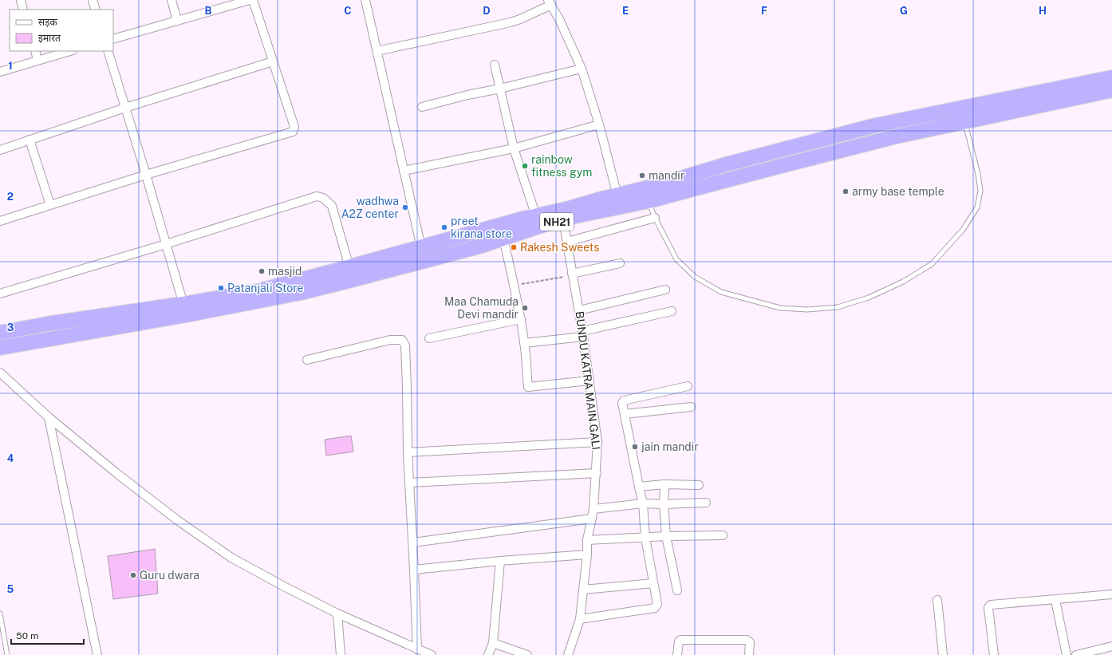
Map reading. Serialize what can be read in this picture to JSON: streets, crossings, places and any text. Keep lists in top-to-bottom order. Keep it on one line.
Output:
{"streets":{"highway":["NH21"],"street":["BUNDU KATRA MAIN GALI"]},"crossings":[["NH21","BUNDU KATRA MAIN GALI"]],"places":["rainbow fitness gym","mandir","army base temple","wadhwa A2Z center","preet kirana store","Rakesh Sweets","masjid","Patanjali Store","Maa Chamuda Devi mandir","jain mandir","Guru dwara"],"legend":["सड़क","इमारत"],"scale_bar":"50 m","grid":{"columns":["B","C","D","E","F","G","H"],"rows":["1","2","3","4","5"]}}
